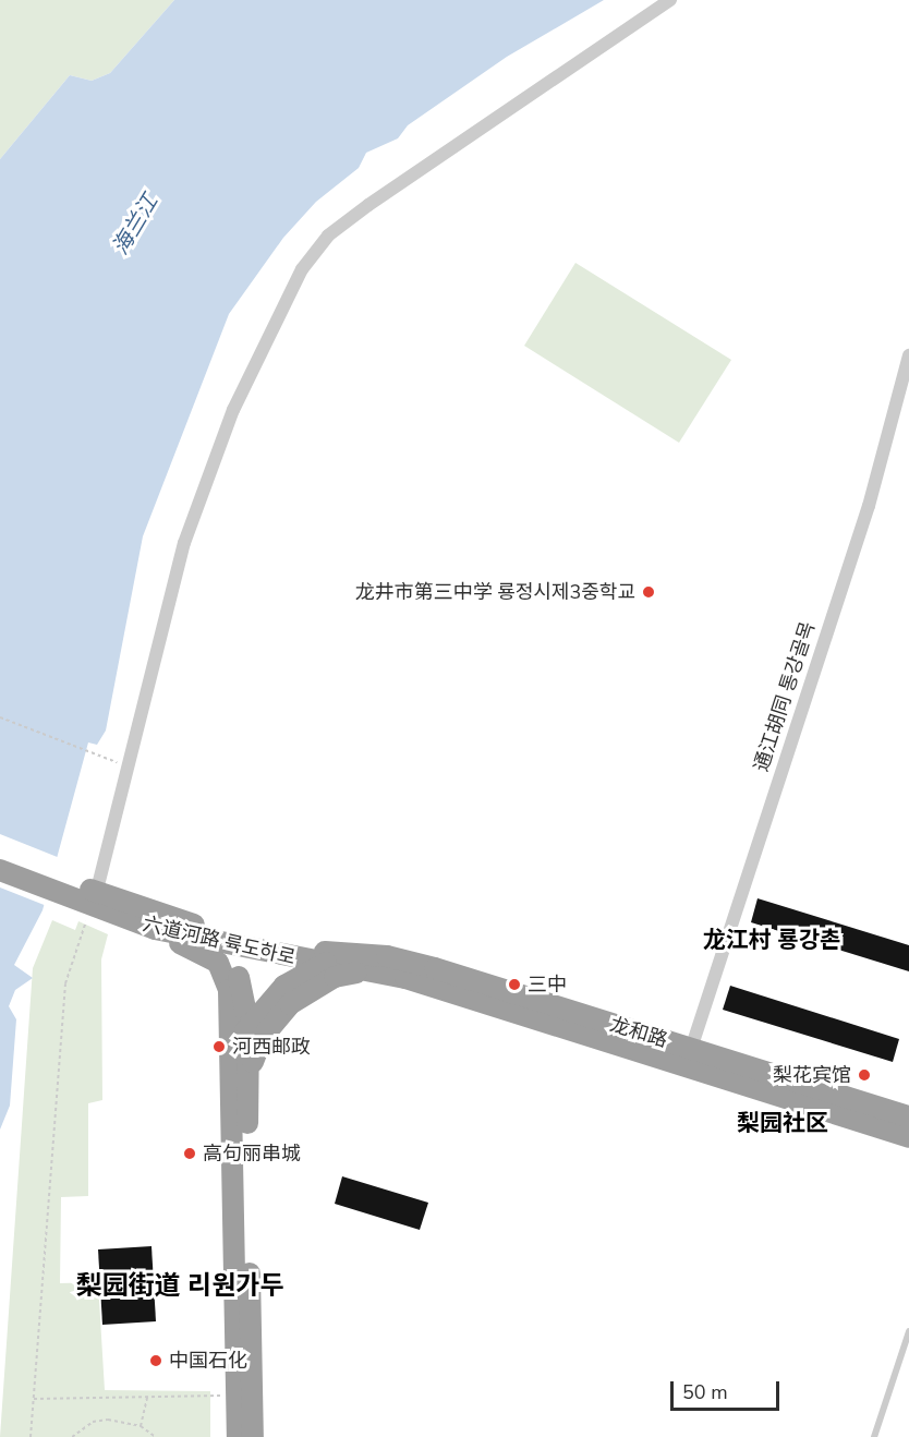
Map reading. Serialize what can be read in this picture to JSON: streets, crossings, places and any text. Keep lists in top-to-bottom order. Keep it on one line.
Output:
{"streets":{"highway":["六道河路 륙도하로","龙和路"],"street":["通江胡同 통강골목"]},"crossings":[["通江胡同 통강골목","龙和路"],["六道河路 륙도하로","龙和路"]],"districts":["龙江村 룡강촌","梨园社区","梨园街道 리원가두"],"water":["海兰江"],"places":["龙井市第三中学 룡정시제3중학교","三中","河西邮政","梨花宾馆","高句丽串城","中国石化"],"scale_bar":"50 m"}
